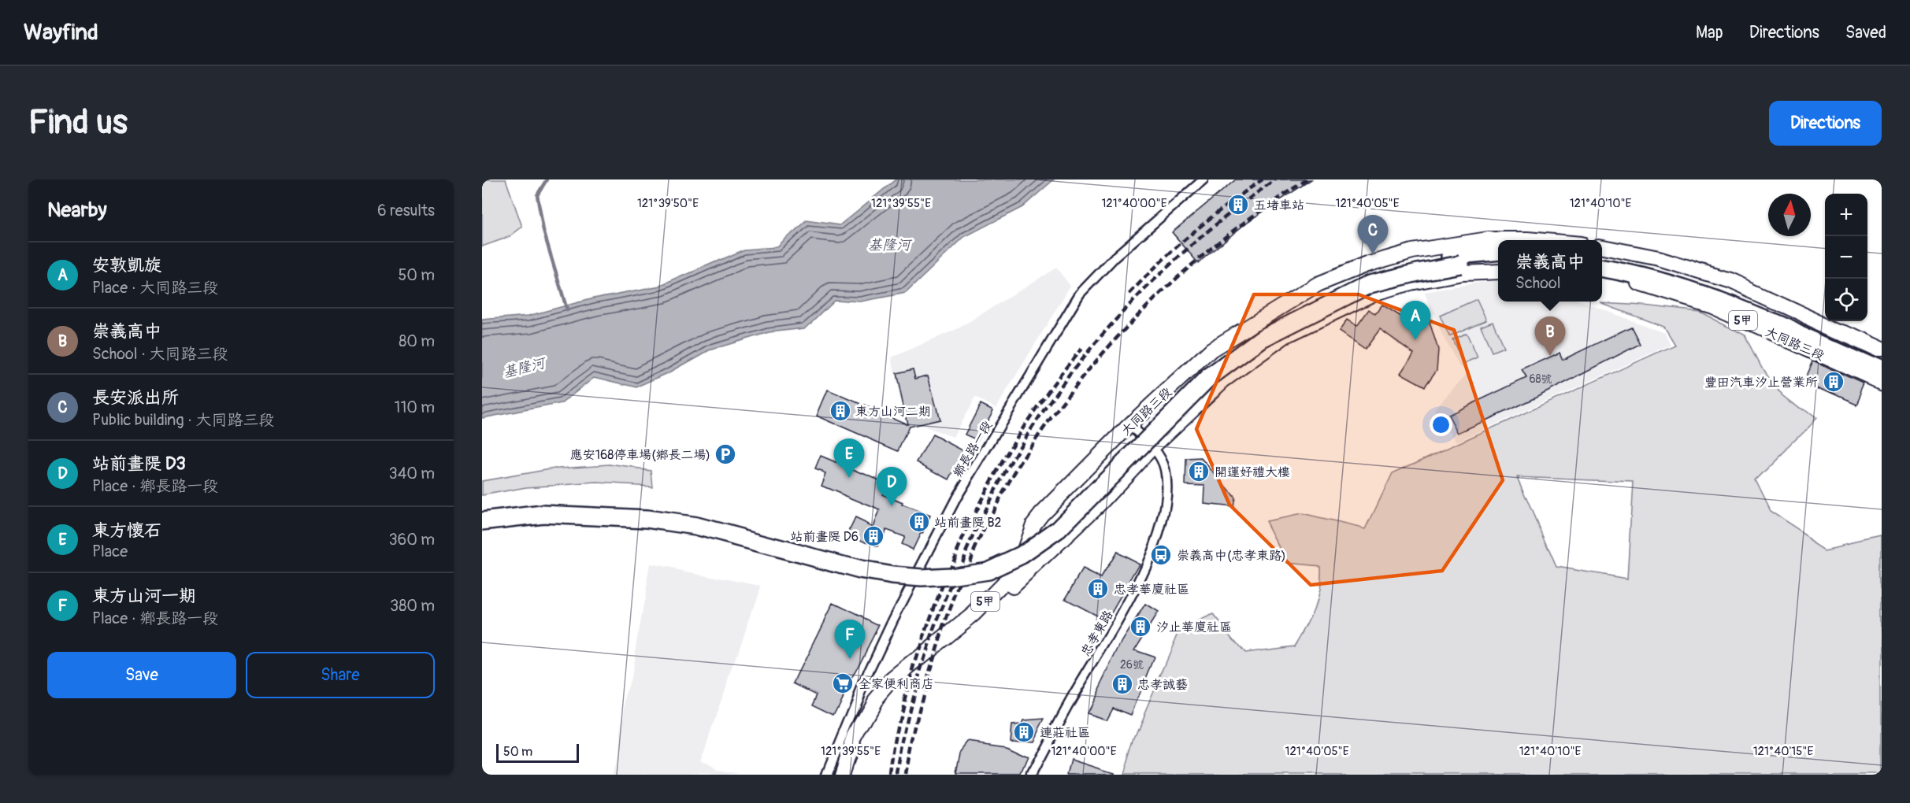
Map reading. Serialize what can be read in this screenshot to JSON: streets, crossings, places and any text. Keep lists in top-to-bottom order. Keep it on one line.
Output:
{"streets":{"main road":["5甲","大同路三段"],"street":["鄉長路一段","忠孝東路"]},"crossings":[["5甲","忠孝東路"],["大同路三段","忠孝東路"]],"water":["基隆河"],"places":{"building":["五堵車站","豐田汽車汐止營業所","東方山河二期","開運好禮大樓","站前畫隄 B2","站前畫隄 D6","忠孝華廈社區","汐止華廈社區","忠孝誠藝","連莊社區"],"parking":["應安168停車場(鄉長二場)"],"bus stop":["崇義高中(忠孝東路)"],"supermarket":["全家便利商店"]},"house_numbers":["68號","26號"],"scale_bar":"50 m","north":"top","page":{"header":"Wayfind","nav":["Map","Directions","Saved"],"buttons":["Directions",["Save","Share"]],"title":"Find us","heading":["Nearby","6 results"],"map_buttons":["+","−"],"pins":["C","A","B","E","D","F"],"popup":["崇義高中","School"],"list":[{"mark":"A","name":"安敦凱旋","note":"Place · 大同路三段","value":"50 m"},{"mark":"B","name":"崇義高中","note":"School · 大同路三段","value":"80 m"},{"mark":"C","name":"長安派出所","note":"Public building · 大同路三段","value":"110 m"},{"mark":"D","name":"站前畫隄 D3","note":"Place · 鄉長路一段","value":"340 m"},{"mark":"E","name":"東方懷石","note":"Place","value":"360 m"},{"mark":"F","name":"東方山河一期","note":"Place · 鄉長路一段","value":"380 m"}],"scale":"50 m"},"coordinates":["121°39'50\"E","121°39'55\"E","121°40'00\"E","121°40'05\"E","121°40'10\"E","121°40'15\"E"]}
